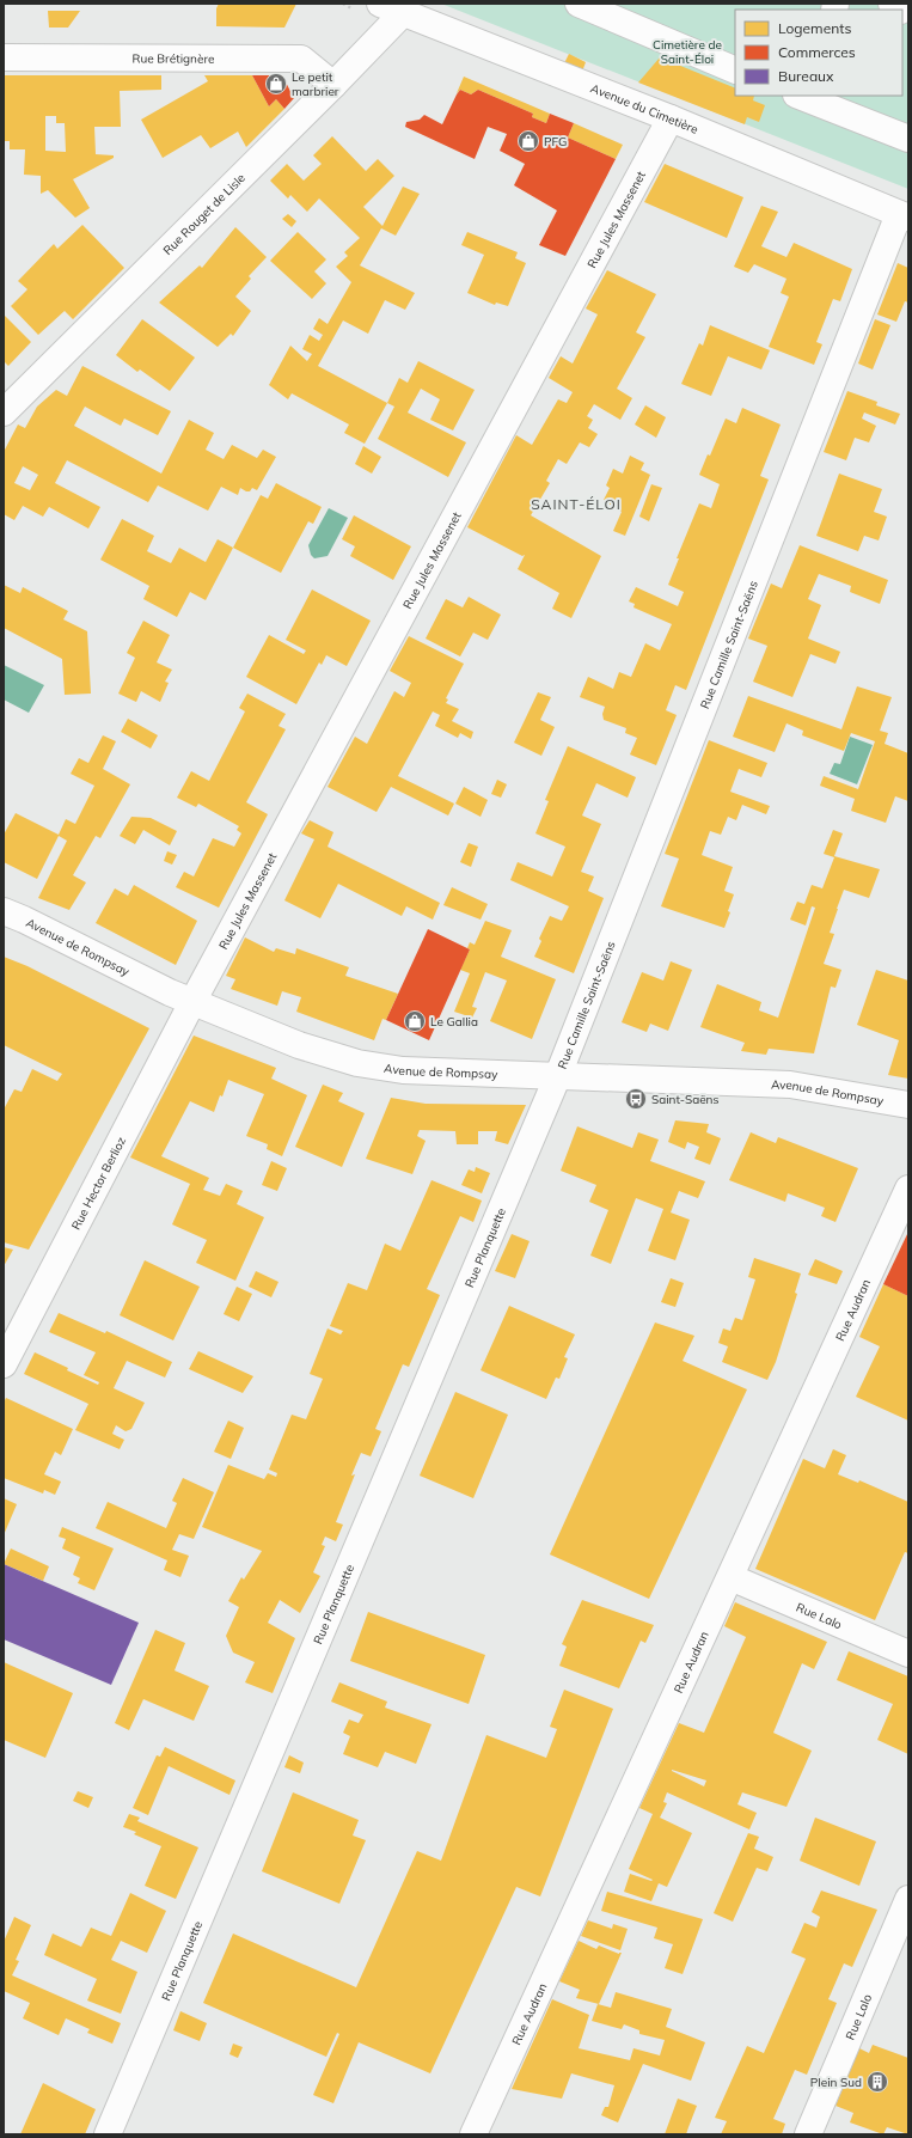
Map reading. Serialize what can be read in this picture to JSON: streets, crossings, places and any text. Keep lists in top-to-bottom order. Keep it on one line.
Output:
{"streets":{"street":["Rue Brétignère","Avenue du Cimetière","Rue Rouget de Lisle","Rue Jules Massenet","Rue Camille Saint-Saëns","Avenue de Rompsay","Rue Hector Berlioz","Rue Planquette","Rue Audran","Rue Lalo"]},"crossings":[["Rue Brétignère","Rue Rouget de Lisle"],["Avenue du Cimetière","Rue Rouget de Lisle"],["Avenue du Cimetière","Rue Jules Massenet"],["Avenue du Cimetière","Rue Camille Saint-Saëns"],["Rue Jules Massenet","Avenue de Rompsay"],["Rue Jules Massenet","Rue Hector Berlioz"],["Rue Camille Saint-Saëns","Avenue de Rompsay"],["Rue Camille Saint-Saëns","Rue Planquette"],["Avenue de Rompsay","Rue Hector Berlioz"],["Avenue de Rompsay","Rue Planquette"],["Rue Audran","Rue Lalo"]],"districts":["SAINT-ÉLOI"],"parks":["Cimetière de Saint-Éloi"],"places":{"shop":["Le petit marbrier","PFG","Le Gallia"],"bus stop":["Saint-Saëns"],"building":["Plein Sud"]},"legend":["Logements","Commerces","Bureaux"]}
